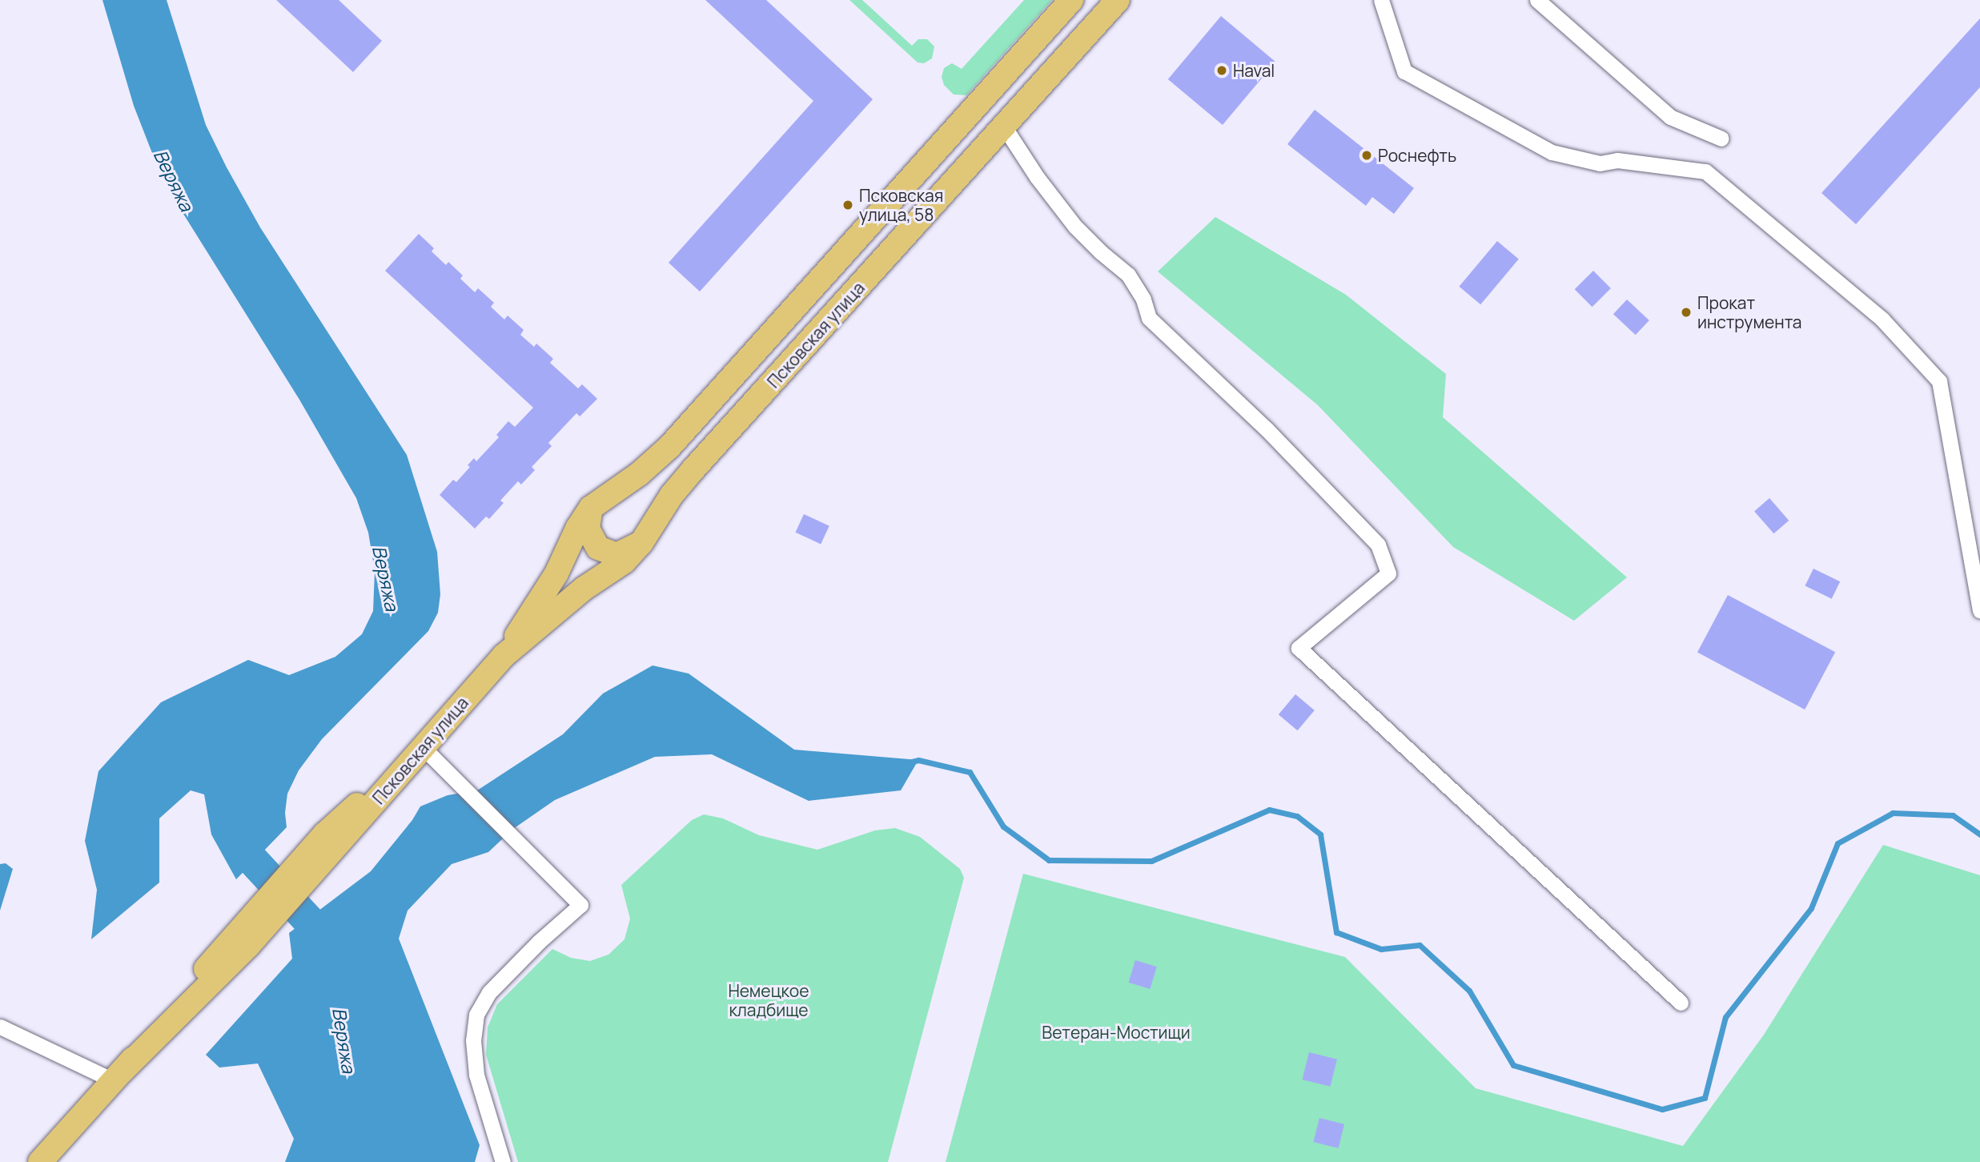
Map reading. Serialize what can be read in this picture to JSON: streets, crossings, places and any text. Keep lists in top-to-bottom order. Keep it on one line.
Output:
{"streets":{"main road":["Псковская улица"]},"water":["Веряжа"],"parks":["Немецкое кладбище","Ветеран-Мостищи"],"places":["Haval","Роснефть","Псковская улица, 58","Прокат инструмента"]}
